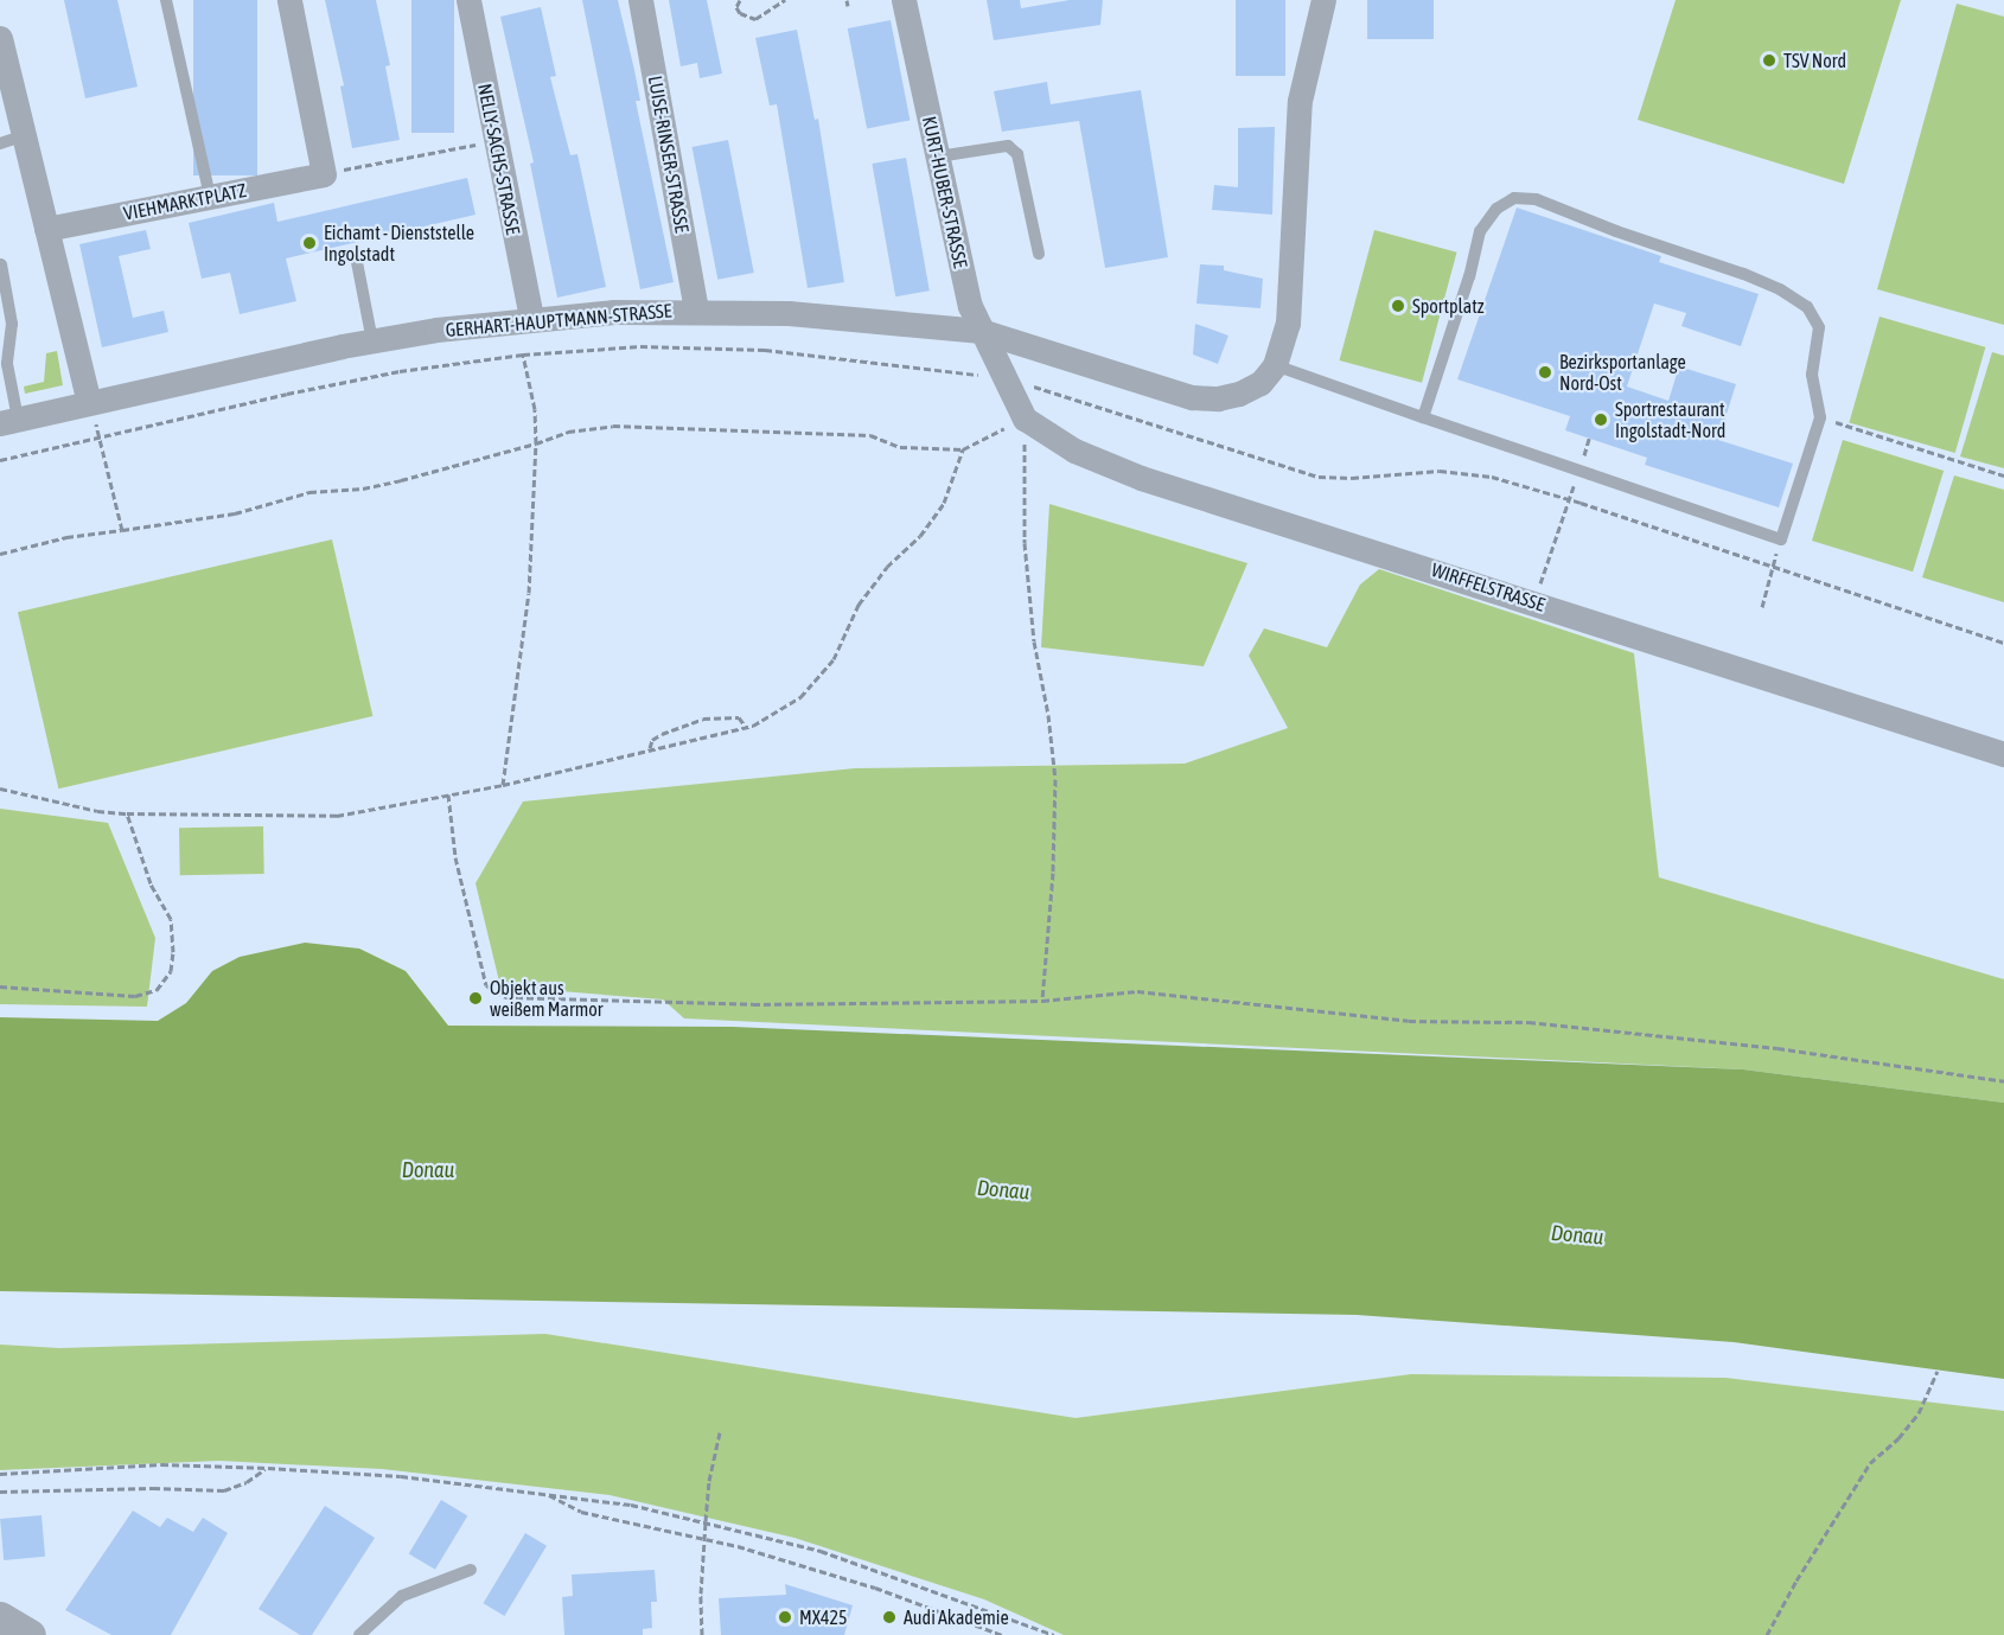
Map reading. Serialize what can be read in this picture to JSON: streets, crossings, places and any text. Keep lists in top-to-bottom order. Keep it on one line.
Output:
{"streets":{"street":["LUISE-RINSER-STRASSE","NELLY-SACHS-STRASSE","KURT-HUBER-STRASSE","VIEHMARKTPLATZ","GERHART-HAUPTMANN-STRASSE","WIRFFELSTRASSE"]},"crossings":[["LUISE-RINSER-STRASSE","GERHART-HAUPTMANN-STRASSE"],["NELLY-SACHS-STRASSE","GERHART-HAUPTMANN-STRASSE"],["KURT-HUBER-STRASSE","GERHART-HAUPTMANN-STRASSE"]],"water":["Donau"],"places":["TSV Nord","Eichamt - Dienststelle Ingolstadt","Sportplatz","Bezirksportanlage Nord-Ost","Sportrestaurant Ingolstadt-Nord","Objekt aus weißem Marmor","MX425","Audi Akademie"]}
